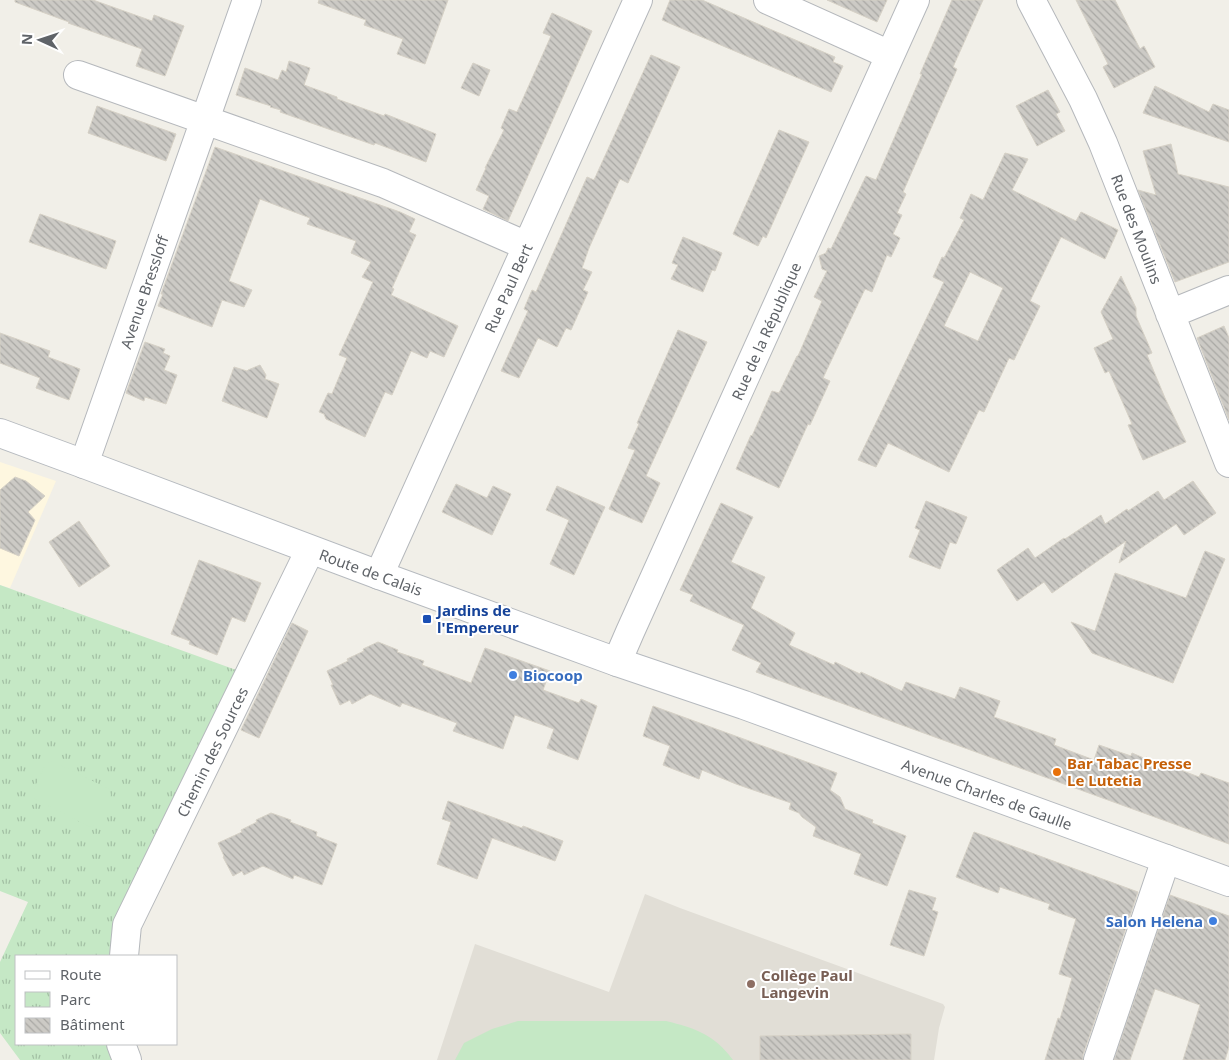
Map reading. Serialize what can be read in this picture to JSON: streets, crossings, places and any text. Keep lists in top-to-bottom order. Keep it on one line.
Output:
{"streets":{"street":["Rue des Moulins","Rue Paul Bert","Avenue Bressloff","Rue de la République","Route de Calais","Chemin des Sources","Avenue Charles de Gaulle"]},"crossings":[["Rue Paul Bert","Route de Calais"],["Avenue Bressloff","Route de Calais"],["Rue de la République","Route de Calais"],["Route de Calais","Chemin des Sources"],["Route de Calais","Avenue Charles de Gaulle"]],"places":{"transit":["Jardins de l'Empereur"],"other":["Biocoop","Bar Tabac Presse Le Lutetia","Salon Helena","Collège Paul Langevin"]},"legend":["Route","Parc","Bâtiment"],"north":"left"}
